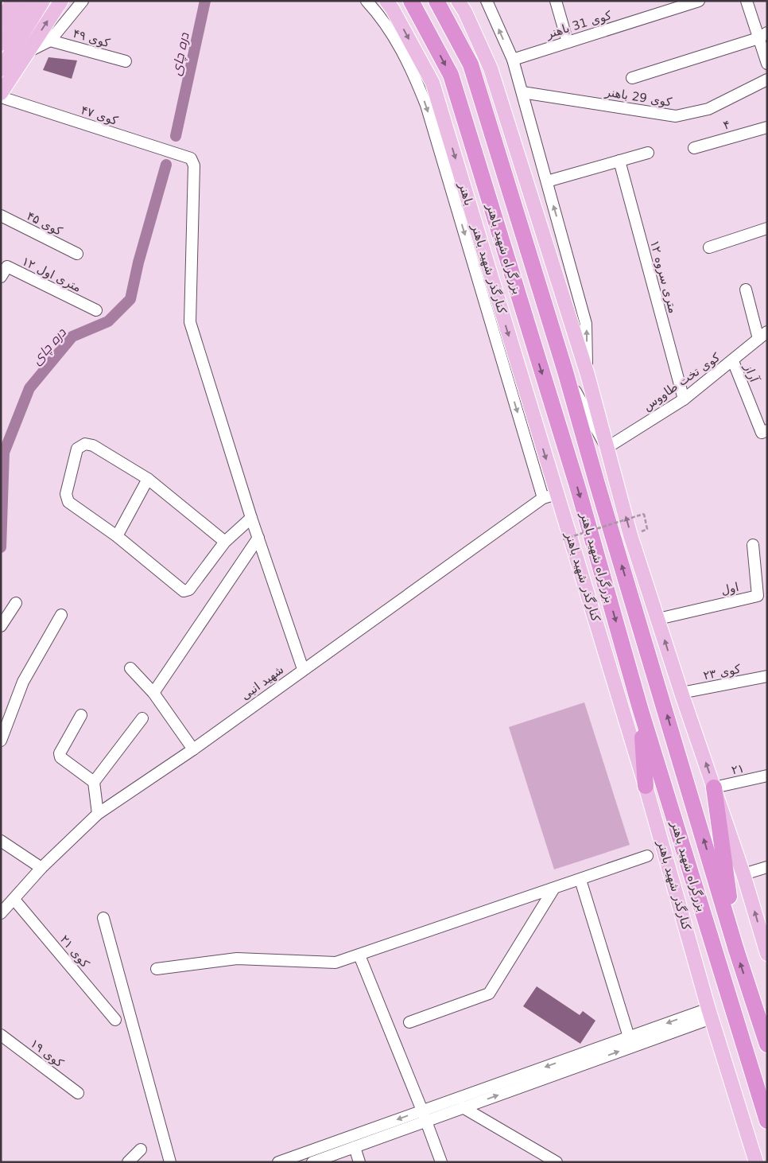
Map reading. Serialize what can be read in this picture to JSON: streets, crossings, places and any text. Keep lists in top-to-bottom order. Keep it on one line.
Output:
{"streets":{"highway":["بزرگراه شهید باهنر"],"main road":["کنارگذر شهید باهنر"],"street":["کوی 31 باهنر","کوی ۴۹","کوی 29 باهنر","کوی ۴۷","۴","باهنر","کوی ۴۵","۱۲ متری اول","۱۲ متری سروه","آراز","کوی تخت طاووس","اول","کوی ۲۳","شهید انبی","۲۱","کوی ۲۱","کوی ۱۹"]},"crossings":[["باهنر","شهید انبی"],["کنارگذر شهید باهنر","شهید انبی"],["۱۲ متری سروه","کوی تخت طاووس"],["آراز","کوی تخت طاووس"],["شهید انبی","کوی ۲۱"]],"water":["دره چای"]}
